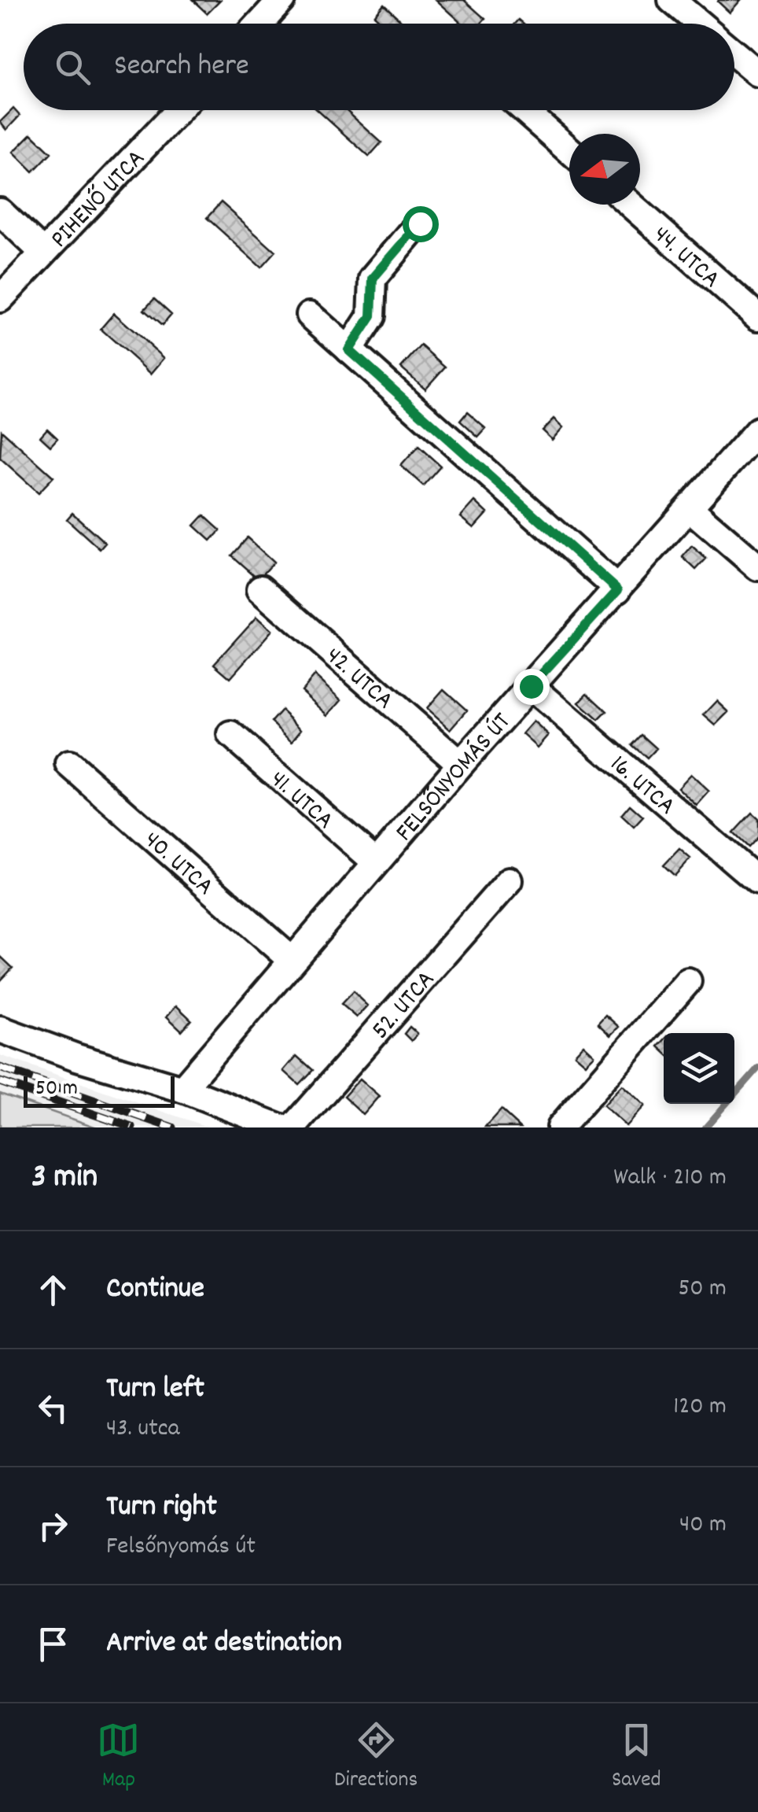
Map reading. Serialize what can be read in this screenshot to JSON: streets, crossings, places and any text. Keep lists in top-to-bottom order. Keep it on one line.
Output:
{"streets":{"street":["PIHENŐ UTCA","44. UTCA","42. UTCA","FELSŐNYOMÁS ÚT","16. UTCA","41. UTCA","40. UTCA","52. UTCA"]},"crossings":[["42. UTCA","FELSŐNYOMÁS ÚT"],["FELSŐNYOMÁS ÚT","16. UTCA"],["FELSŐNYOMÁS ÚT","41. UTCA"],["FELSŐNYOMÁS ÚT","40. UTCA"]],"scale_bar":"50 m","north":"left","page":{"search":"Search here","scale":"50 m","heading":["3 min","Walk · 210 m"],"list":[["Continue","50 m"],["Turn left","43. utca","120 m"],["Turn right","Felsőnyomás út","40 m"],"Arrive at destination"],"nav":["Map","Directions","Saved"]}}
